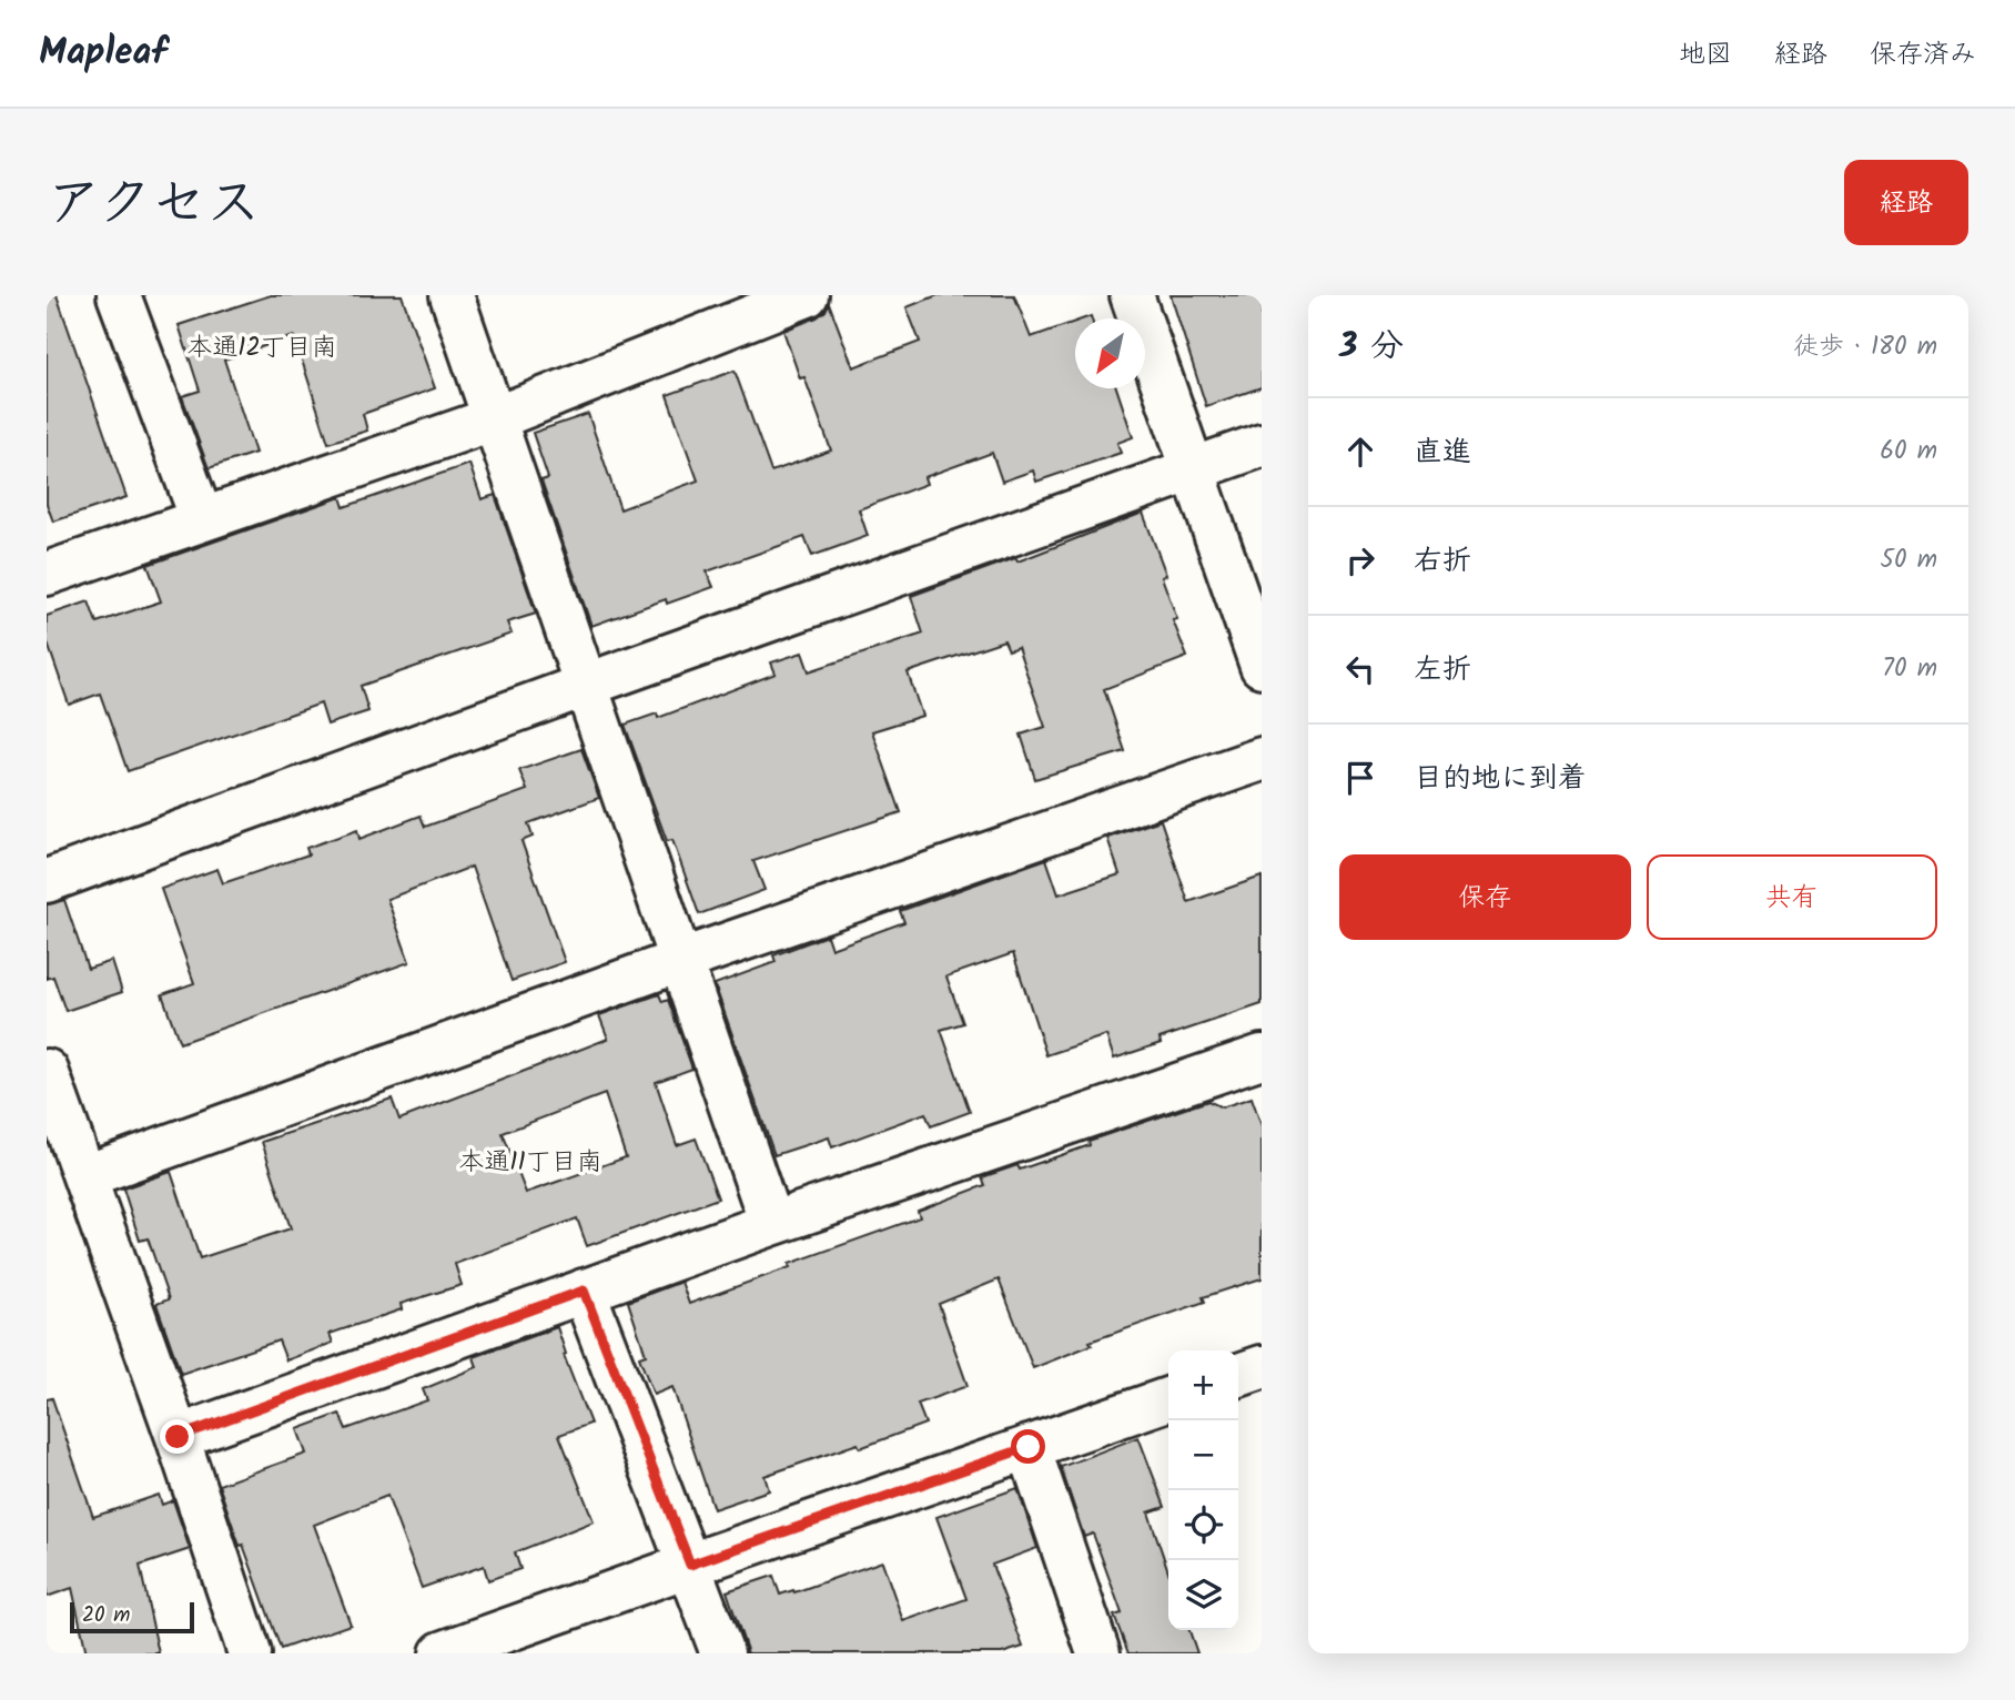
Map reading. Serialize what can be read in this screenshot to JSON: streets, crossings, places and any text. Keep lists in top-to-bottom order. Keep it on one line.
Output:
{"districts":["本通12丁目南","本通11丁目南"],"scale_bar":"20 m","north":"bottom left","page":{"header":"Mapleaf","nav":["地図","経路","保存済み"],"title":"アクセス","buttons":["経路",["保存","共有"]],"heading":["3 分","徒歩 · 180 m"],"list":[["直進","60 m"],["右折","50 m"],["左折","70 m"],"目的地に到着"],"map_buttons":["+","−"],"scale":"20 m"}}
